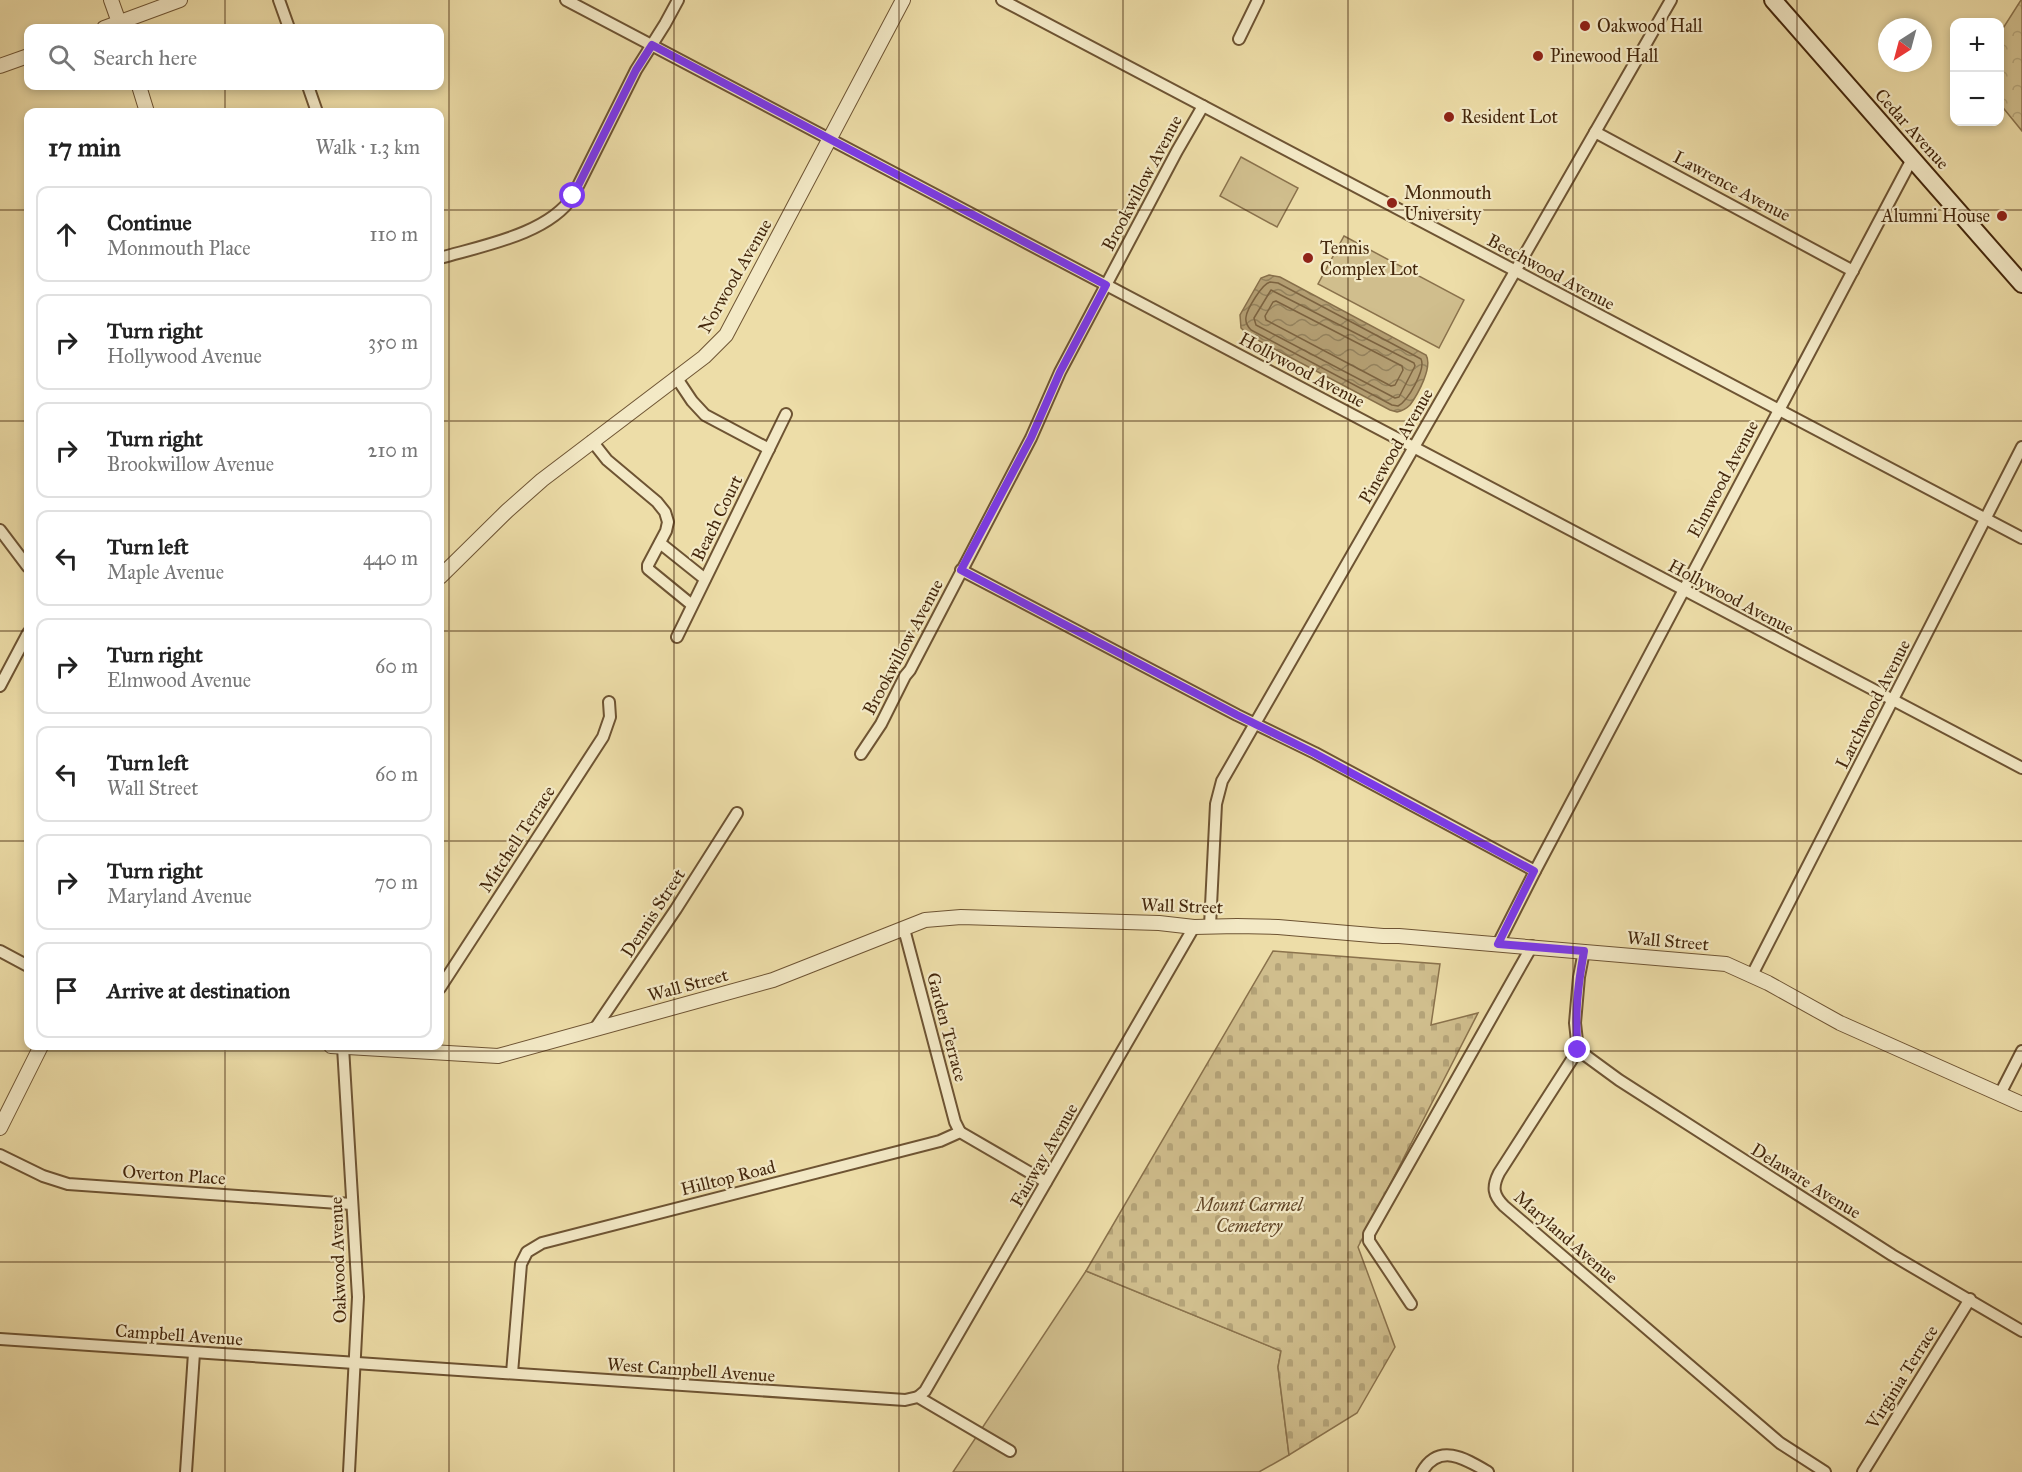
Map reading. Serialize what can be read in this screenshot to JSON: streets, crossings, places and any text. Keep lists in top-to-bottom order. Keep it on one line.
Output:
{"streets":{"main road":["Cedar Avenue"],"street":["Brookwillow Avenue","Lawrence Avenue","Beechwood Avenue","Norwood Avenue","Hollywood Avenue","Pinewood Avenue","Elmwood Avenue","Beach Court","Larchwood Avenue","Mitchell Terrace","Wall Street","Dennis Street","Garden Terrace","Fairway Avenue","Overton Place","Hilltop Road","Delaware Avenue","Maryland Avenue","Oakwood Avenue","Campbell Avenue","West Campbell Avenue","Virginia Terrace"]},"crossings":[["Cedar Avenue","Elmwood Avenue"],["Brookwillow Avenue","Beechwood Avenue"],["Brookwillow Avenue","Hollywood Avenue"],["Lawrence Avenue","Pinewood Avenue"],["Lawrence Avenue","Elmwood Avenue"],["Beechwood Avenue","Pinewood Avenue"],["Beechwood Avenue","Elmwood Avenue"],["Beechwood Avenue","Larchwood Avenue"],["Norwood Avenue","Hollywood Avenue"],["Hollywood Avenue","Pinewood Avenue"],["Hollywood Avenue","Elmwood Avenue"],["Hollywood Avenue","Larchwood Avenue"],["Pinewood Avenue","Wall Street"],["Elmwood Avenue","Wall Street"],["Larchwood Avenue","Wall Street"],["Wall Street","Dennis Street"],["Wall Street","Garden Terrace"],["Wall Street","Fairway Avenue"],["Garden Terrace","Hilltop Road"],["Fairway Avenue","West Campbell Avenue"],["Overton Place","Oakwood Avenue"],["Hilltop Road","West Campbell Avenue"],["Delaware Avenue","Maryland Avenue"],["Delaware Avenue","Virginia Terrace"],["Oakwood Avenue","Campbell Avenue"],["Oakwood Avenue","West Campbell Avenue"],["Campbell Avenue","West Campbell Avenue"]],"parks":["Mount Carmel Cemetery"],"places":["Oakwood Hall","Pinewood Hall","Resident Lot","Monmouth University","Alumni House","Tennis Complex Lot"],"north":"bottom left","page":{"map_buttons":["+","−"],"search":"Search here","heading":["17 min","Walk · 1.3 km"],"list":[["Continue","Monmouth Place","110 m"],["Turn right","Hollywood Avenue","350 m"],["Turn right","Brookwillow Avenue","210 m"],["Turn left","Maple Avenue","440 m"],["Turn right","Elmwood Avenue","60 m"],["Turn left","Wall Street","60 m"],["Turn right","Maryland Avenue","70 m"],"Arrive at destination"]}}
